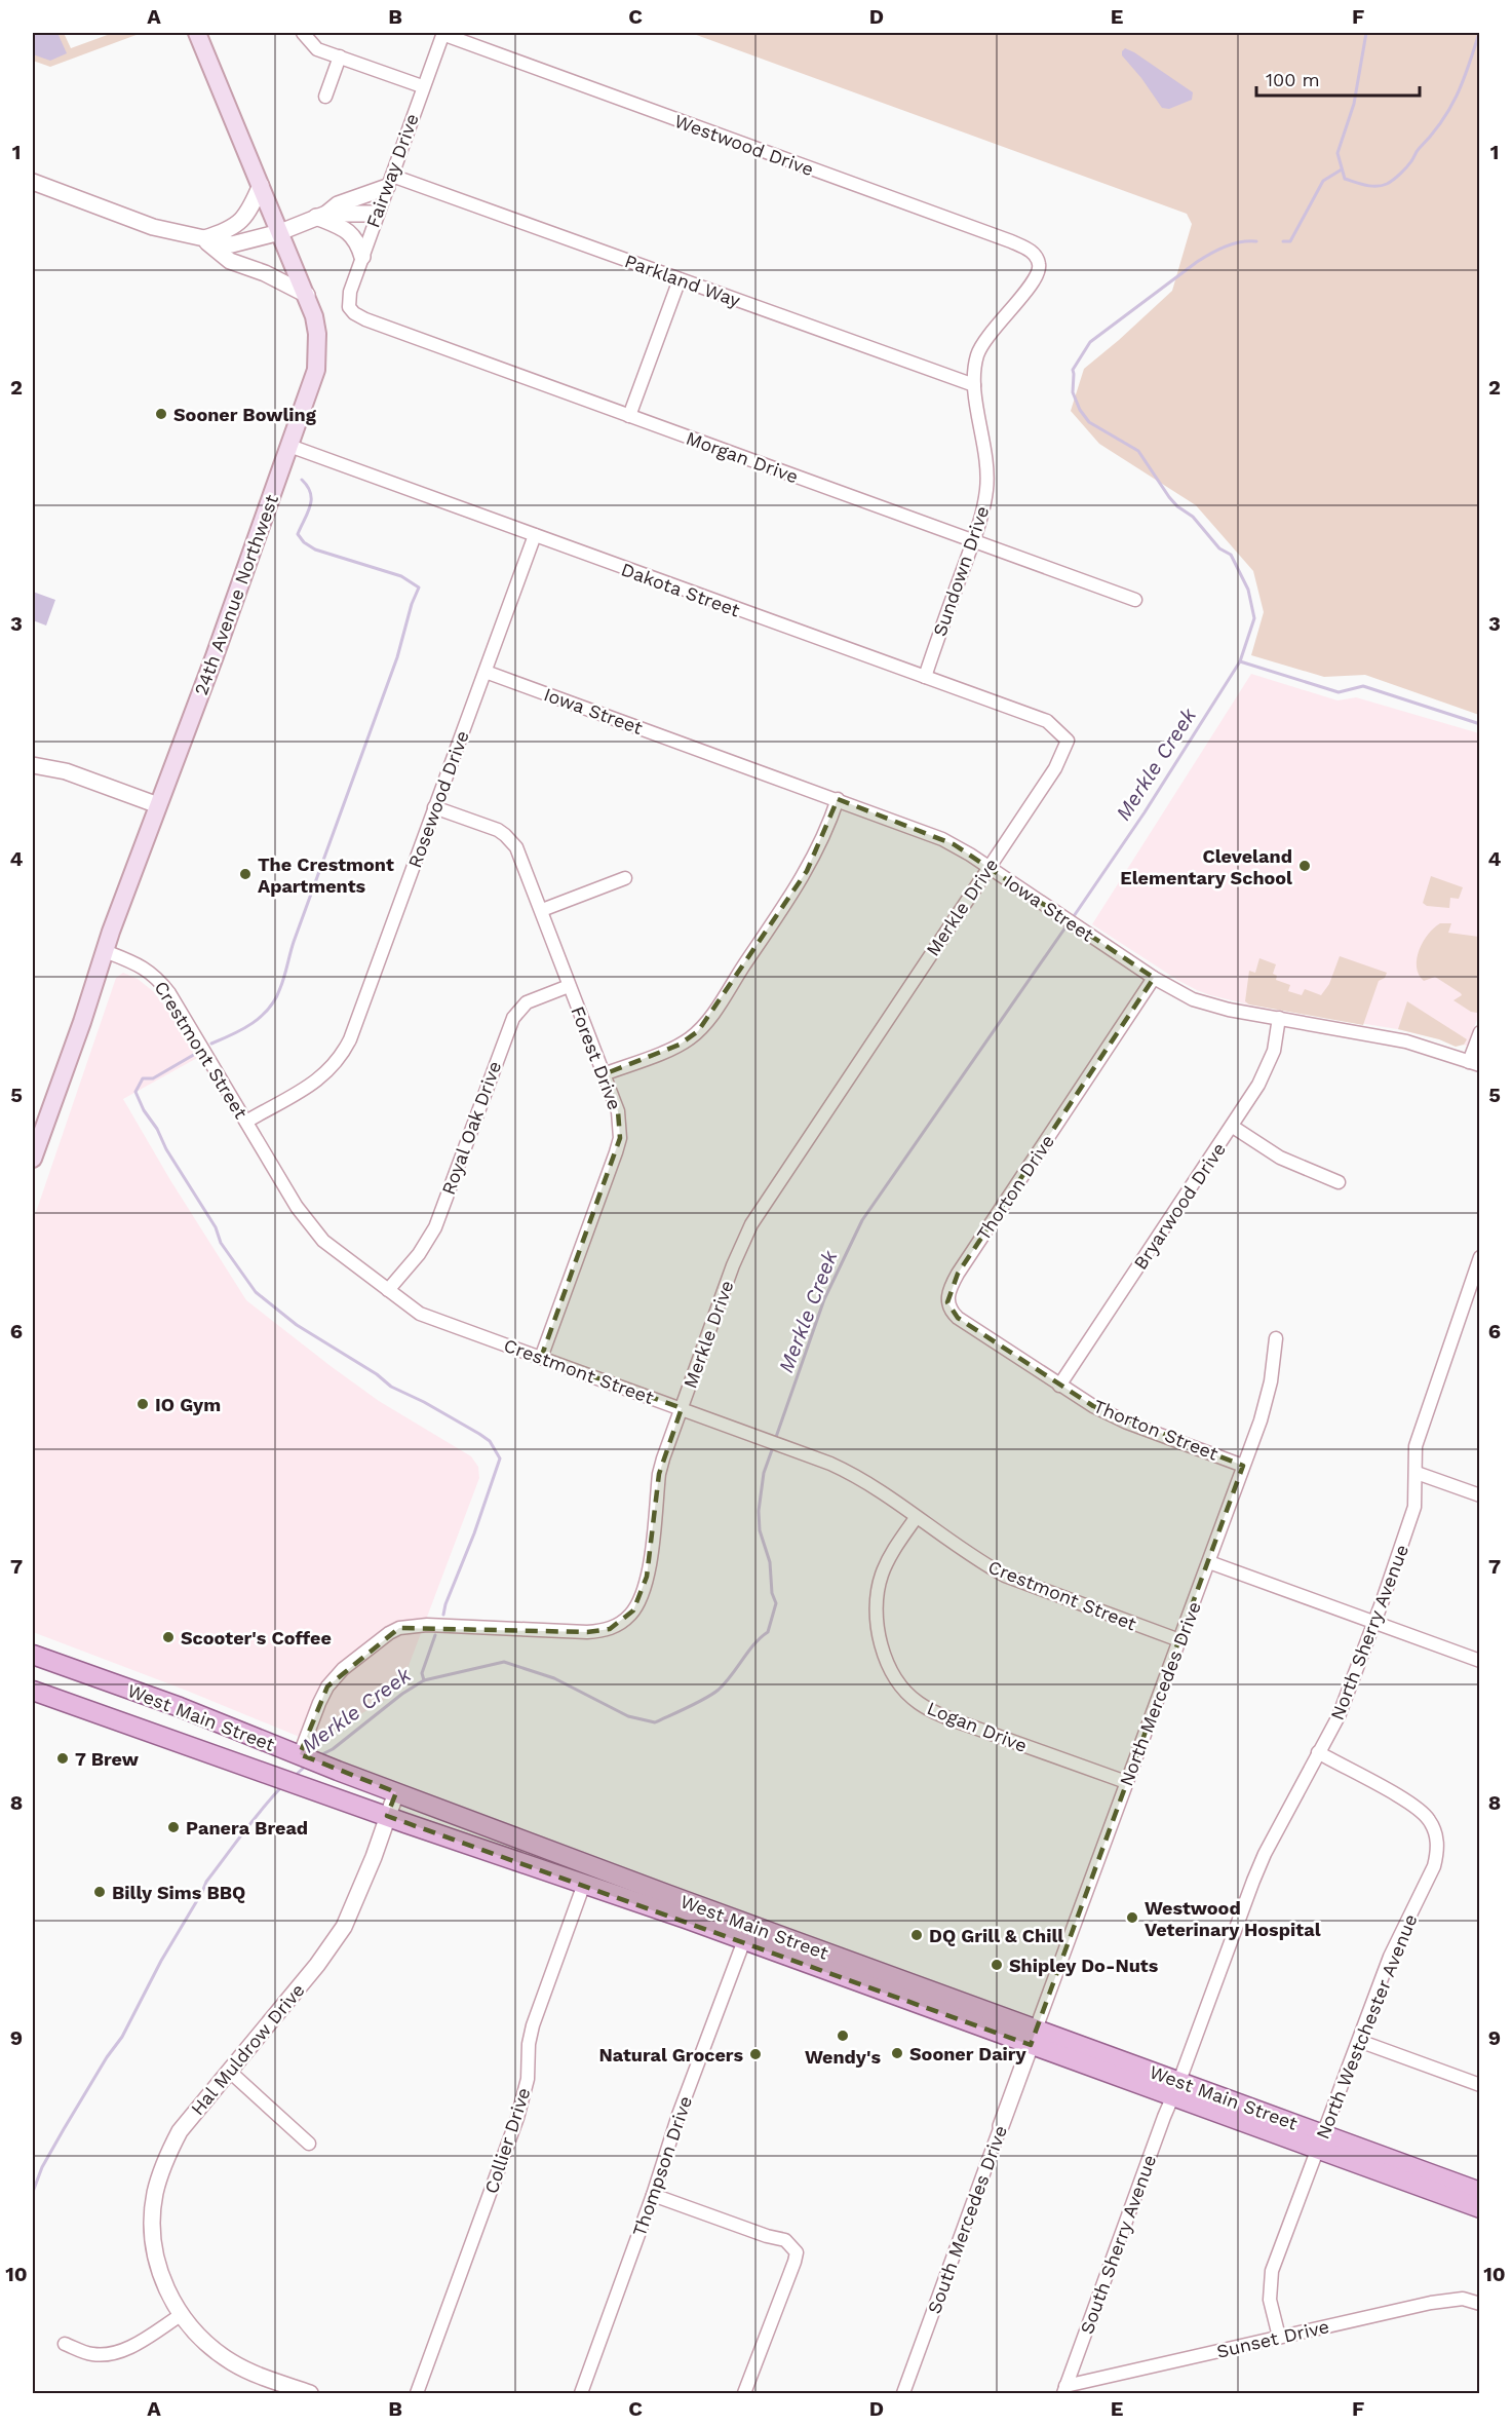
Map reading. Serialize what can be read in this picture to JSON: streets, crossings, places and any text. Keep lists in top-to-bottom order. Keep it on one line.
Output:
{"streets":{"main road":["24th Avenue Northwest","West Main Street"],"street":["Westwood Drive","Fairway Drive","Parkland Way","Morgan Drive","Sundown Drive","Dakota Street","Iowa Street","Rosewood Drive","Merkle Drive","Crestmont Street","Forest Drive","Royal Oak Drive","Thorton Drive","Bryarwood Drive","Thorton Street","North Sherry Avenue","North Mercedes Drive","Logan Drive","North Westchester Avenue","Hal Muldrow Drive","Collier Drive","Thompson Drive","South Mercedes Drive","South Sherry Avenue","Sunset Drive"]},"crossings":[["Westwood Drive","Fairway Drive"],["Westwood Drive","Sundown Drive"],["Fairway Drive","Parkland Way"],["Fairway Drive","Morgan Drive"],["Parkland Way","Sundown Drive"],["Morgan Drive","Sundown Drive"],["Sundown Drive","Dakota Street"],["Dakota Street","24th Avenue Northwest"],["Dakota Street","Rosewood Drive"],["Dakota Street","Merkle Drive"],["24th Avenue Northwest","Crestmont Street"],["Iowa Street","Rosewood Drive"],["Iowa Street","Merkle Drive"],["Iowa Street","Thorton Drive"],["Iowa Street","Bryarwood Drive"],["Rosewood Drive","Crestmont Street"],["Rosewood Drive","Forest Drive"],["Merkle Drive","Crestmont Street"],["Merkle Drive","West Main Street"],["Crestmont Street","Forest Drive"],["Crestmont Street","Royal Oak Drive"],["Crestmont Street","North Mercedes Drive"],["Crestmont Street","Logan Drive"],["Forest Drive","Royal Oak Drive"],["Thorton Drive","Thorton Street"],["Bryarwood Drive","Thorton Street"],["Thorton Street","North Mercedes Drive"],["North Sherry Avenue","West Main Street"],["North Sherry Avenue","North Westchester Avenue"],["North Sherry Avenue","South Sherry Avenue"],["North Mercedes Drive","West Main Street"],["North Mercedes Drive","Logan Drive"],["North Mercedes Drive","South Mercedes Drive"],["West Main Street","North Westchester Avenue"],["West Main Street","Hal Muldrow Drive"],["West Main Street","Collier Drive"],["West Main Street","Thompson Drive"],["West Main Street","South Mercedes Drive"],["West Main Street","South Sherry Avenue"],["North Westchester Avenue","Sunset Drive"],["South Sherry Avenue","Sunset Drive"]],"water":["Merkle Creek"],"places":["Sooner Bowling","Cleveland Elementary School","The Crestmont Apartments","IO Gym","Scooter's Coffee","7 Brew","Panera Bread","Billy Sims BBQ","Westwood Veterinary Hospital","DQ Grill & Chill","Shipley Do-Nuts","Wendy's","Sooner Dairy","Natural Grocers"],"scale_bar":"100 m","grid":{"columns":["A","B","C","D","E","F"],"rows":["1","2","3","4","5","6","7","8","9","10"]}}
